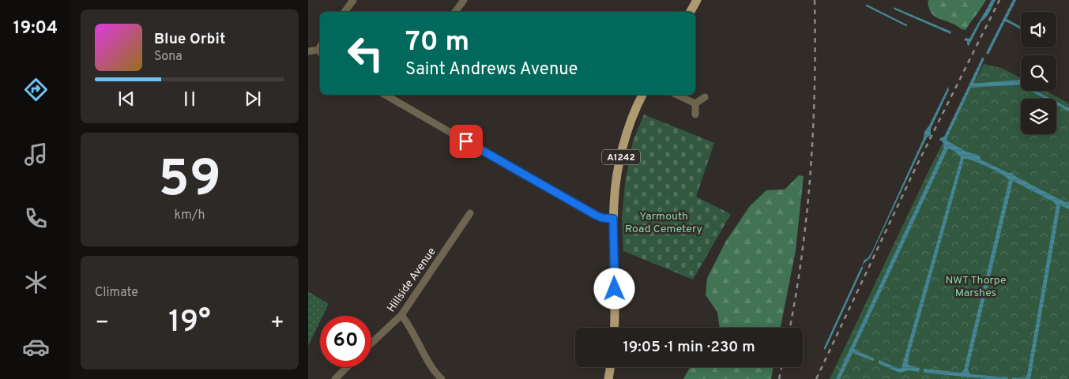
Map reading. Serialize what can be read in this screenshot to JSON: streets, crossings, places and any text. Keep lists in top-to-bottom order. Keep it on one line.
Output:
{"streets":{"main road":["A1242"],"street":["Hillside Avenue"]},"parks":["Yarmouth Road Cemetery","NWT Thorpe Marshes"],"page":{"tabs":"19:04","turn":["70 m","Saint Andrews Avenue"],"song":["Blue Orbit","Sona"],"tile":[["59","km/h"],"Climate"],"heat":["−","19°","+"],"limit":"60","trip":"19:05 · 1 min · 230 m"}}
